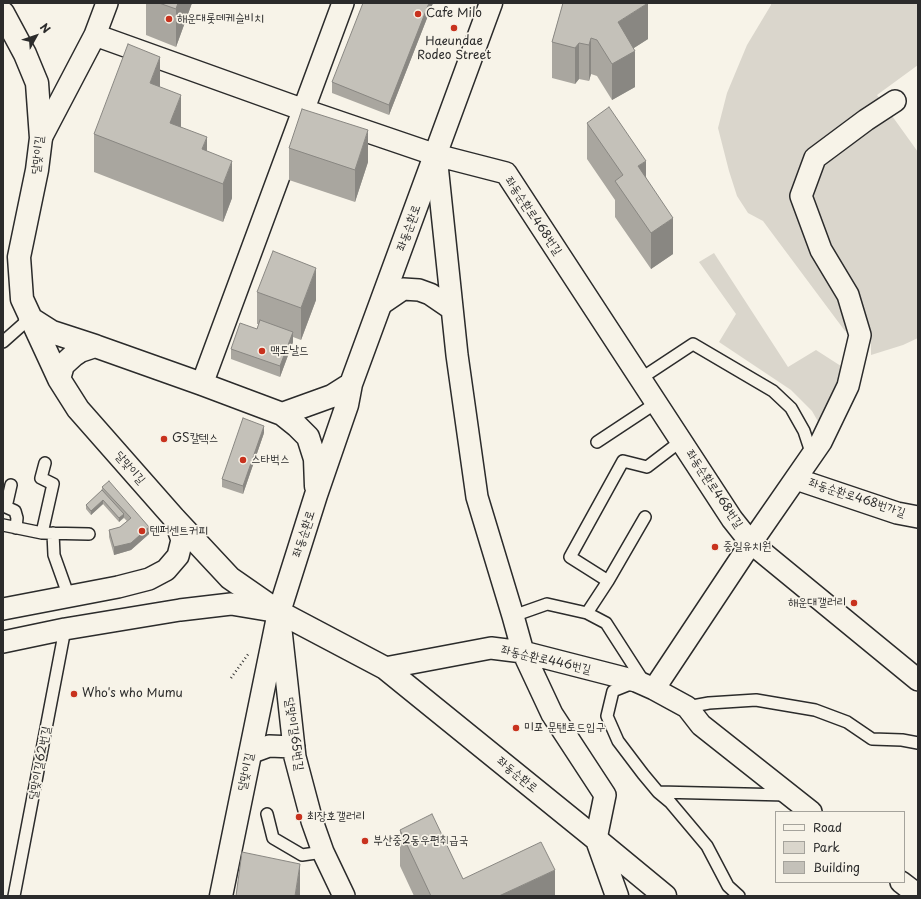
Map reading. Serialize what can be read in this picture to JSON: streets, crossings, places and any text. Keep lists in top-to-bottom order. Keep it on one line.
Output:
{"streets":{"main road":["달맞이길","좌동순환로"],"street":["좌동순환로468번길","좌동순환로468번가길","좌동순환로446번길","달맞이길65번길"],"lane":["달맞이길62번길"]},"crossings":[["달맞이길","좌동순환로"],["달맞이길","달맞이길65번길"],["좌동순환로468번길","좌동순환로"],["좌동순환로468번길","좌동순환로468번가길"],["좌동순환로","좌동순환로446번길"],["좌동순환로","달맞이길65번길"]],"places":["Cafe Milo","해운대롯데케슬비치","Haeundae Rodeo Street","맥도날드","GS칼텍스","스타벅스","텐퍼센트커피","중일유치원","해운대갤러리","Who's who Mumu","미포 문탠로드입구","최장호갤러리","부산중2동우편취급국"],"legend":["Road","Park","Building"],"north":"top right"}
